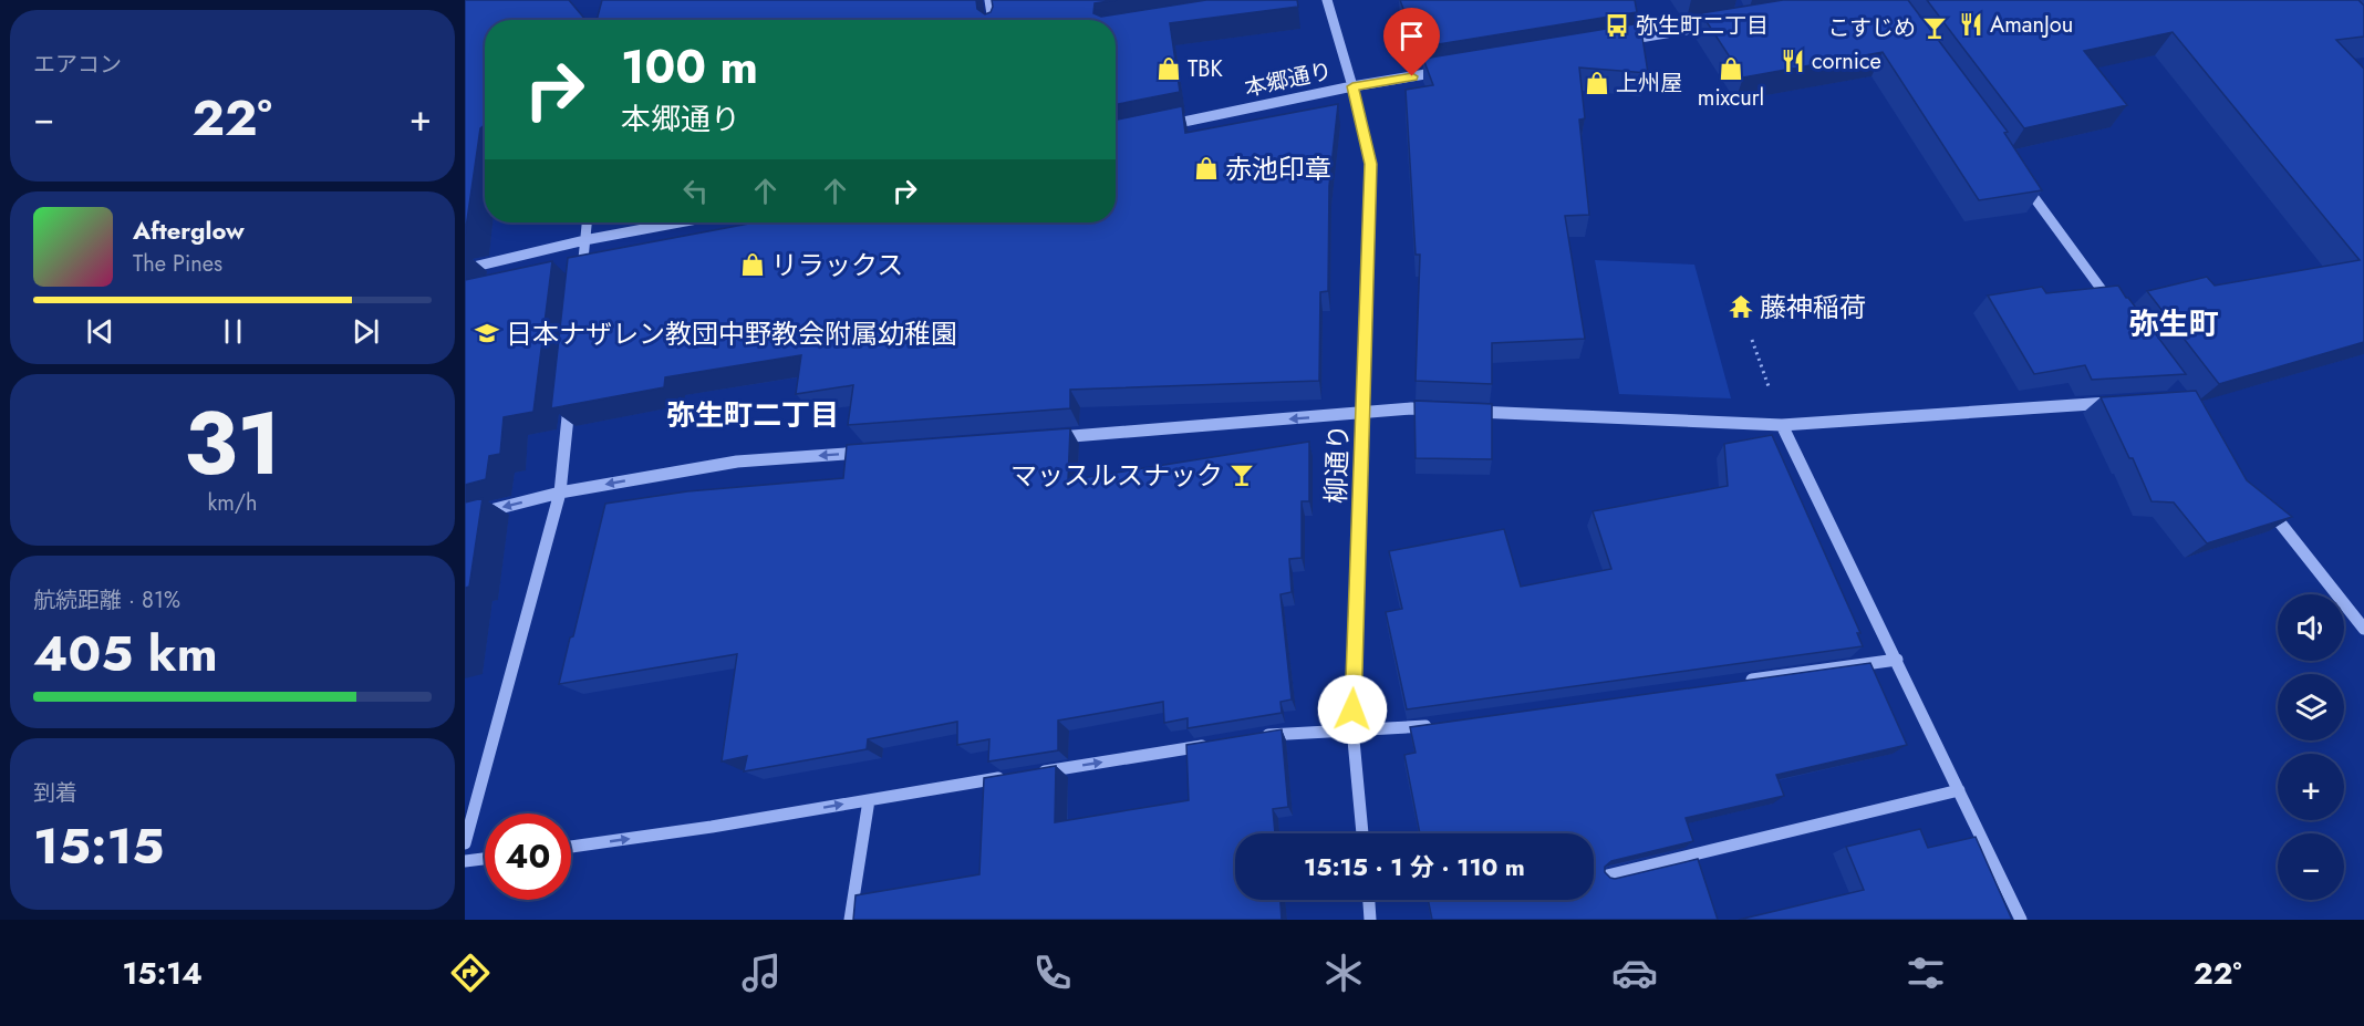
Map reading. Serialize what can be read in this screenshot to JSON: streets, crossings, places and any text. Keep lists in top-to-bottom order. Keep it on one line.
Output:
{"streets":{"street":["本郷通り","柳通り"]},"crossings":[["本郷通り","柳通り"]],"districts":["弥生町","弥生町二丁目"],"places":{"restaurant":["AmanJou","cornice"],"bus stop":["弥生町二丁目"],"bar":["こすじめ","マッスルスナック"],"shop":["TBK","mixcurl","上州屋","赤池印章","リラックス"],"temple":["藤神稲荷"],"school or university":["日本ナザレン教団中野教会附属幼稚園"]},"page":{"tile":["エアコン",["31","km/h"],["航続距離 · 81%","405 km"],["到着","15:15"]],"turn":["100 m","本郷通り"],"heat":["−","22°","+"],"song":["Afterglow","The Pines"],"map_buttons":["+","−"],"limit":"40","trip":"15:15 · 1 分 · 110 m","tabs":["15:14","22°"]}}
